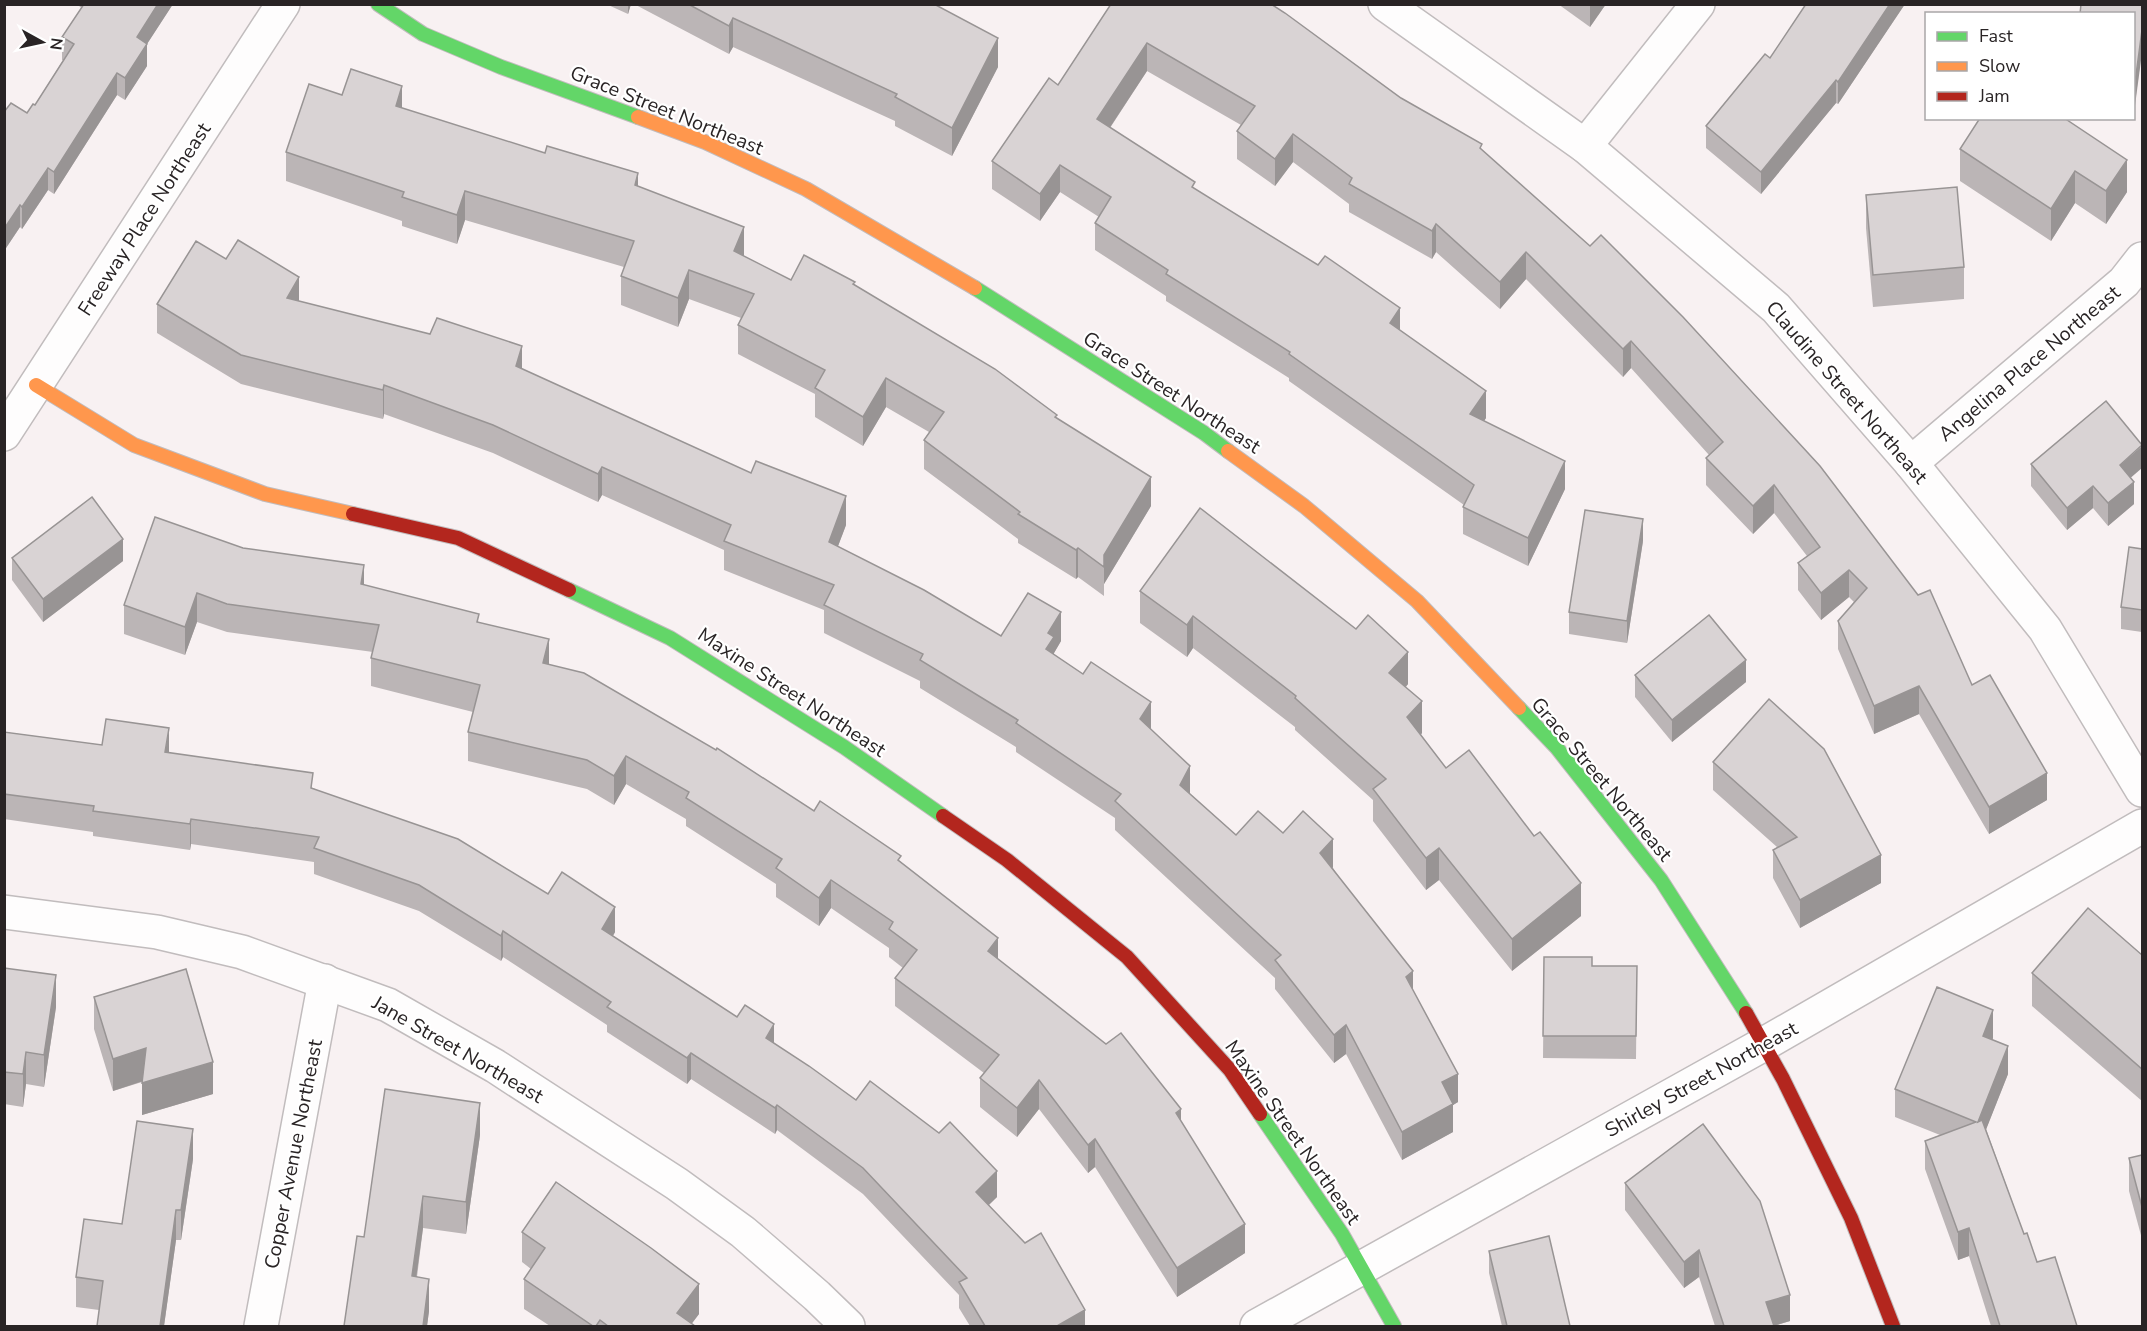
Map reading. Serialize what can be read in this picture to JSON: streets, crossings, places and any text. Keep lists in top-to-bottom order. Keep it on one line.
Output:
{"streets":{"street":["Grace Street Northeast","Freeway Place Northeast","Angelina Place Northeast","Claudine Street Northeast","Maxine Street Northeast","Jane Street Northeast","Shirley Street Northeast","Copper Avenue Northeast"]},"crossings":[["Grace Street Northeast","Shirley Street Northeast"],["Freeway Place Northeast","Maxine Street Northeast"],["Angelina Place Northeast","Claudine Street Northeast"],["Maxine Street Northeast","Shirley Street Northeast"],["Jane Street Northeast","Copper Avenue Northeast"]],"legend":["Fast","Slow","Jam"],"north":"right"}
